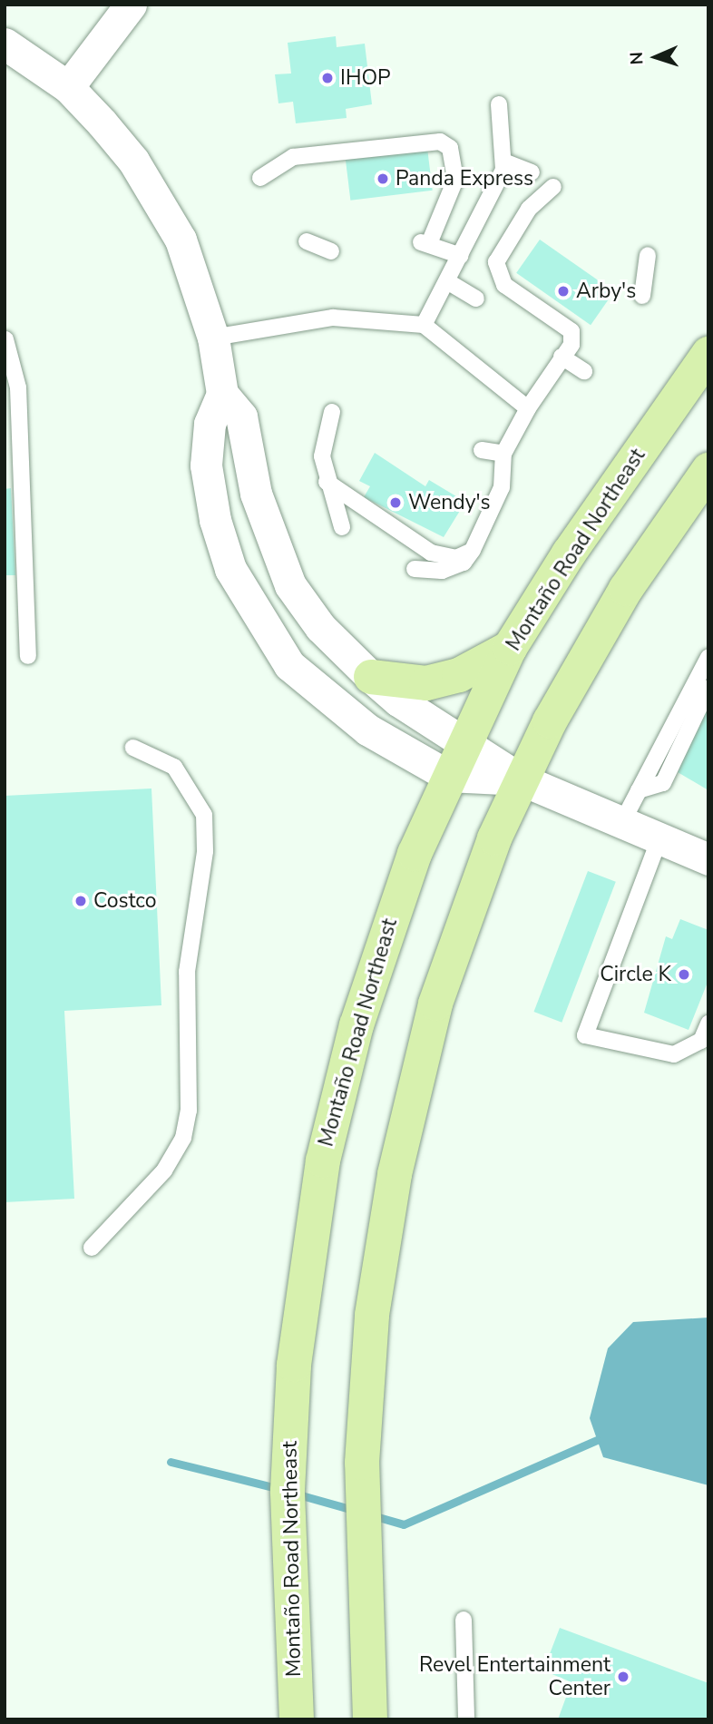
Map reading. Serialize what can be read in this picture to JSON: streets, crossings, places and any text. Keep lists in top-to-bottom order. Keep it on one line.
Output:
{"streets":{"main road":["Montaño Road Northeast"]},"places":["IHOP","Panda Express","Arby's","Wendy's","Costco","Circle K","Revel Entertainment Center"],"north":"left"}
